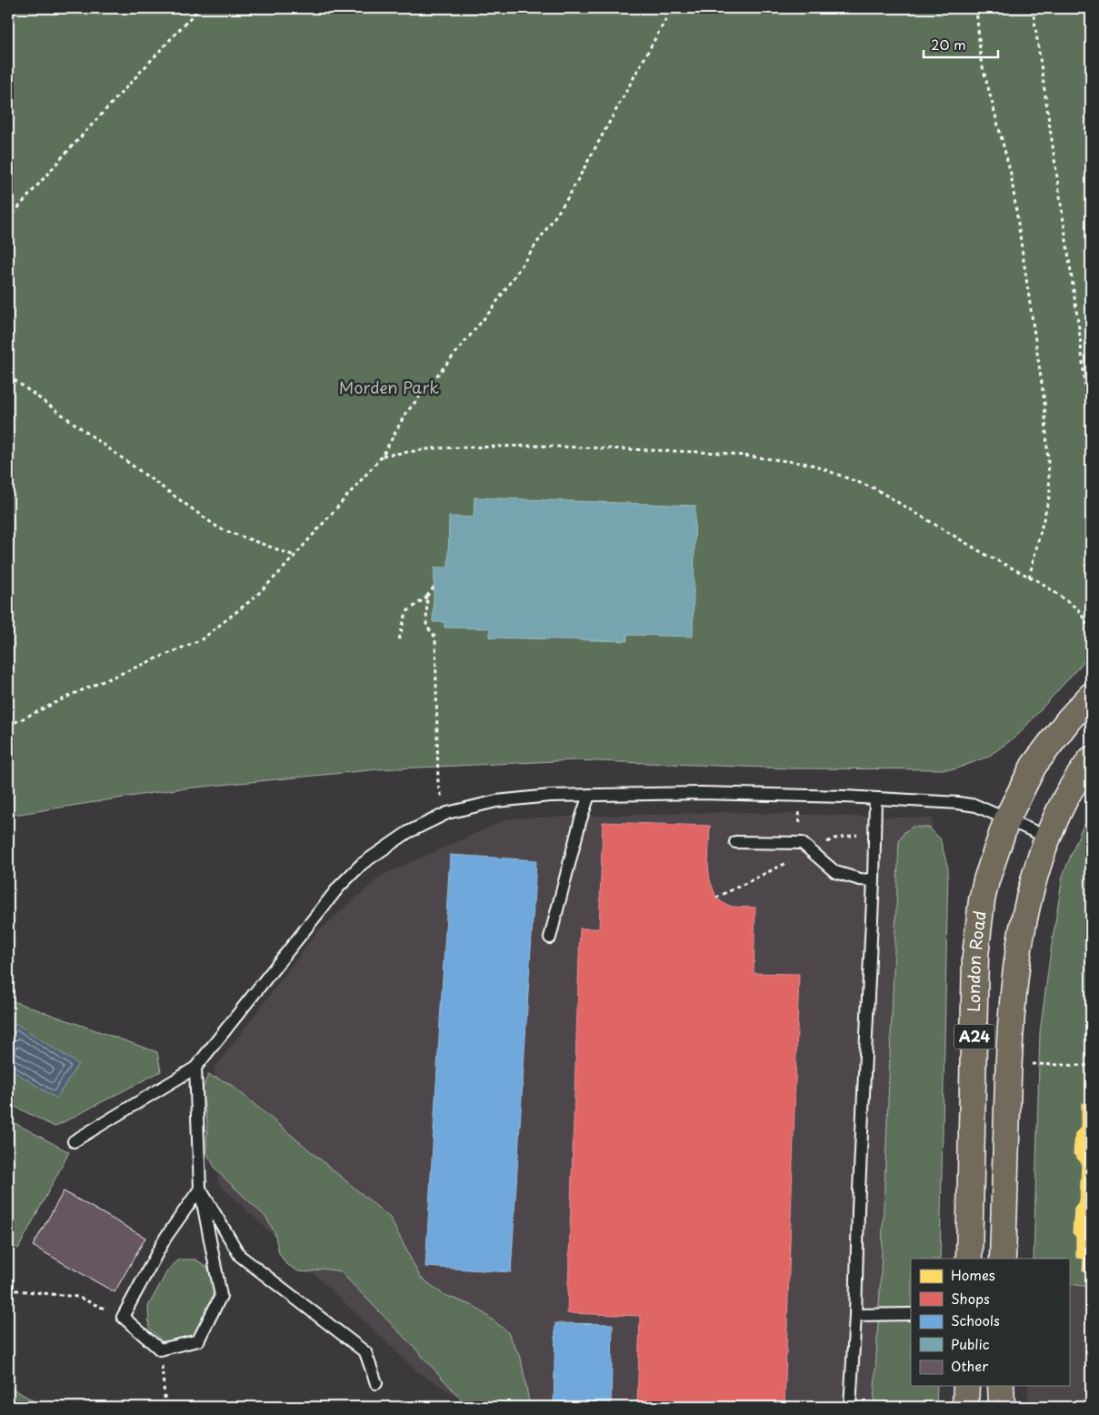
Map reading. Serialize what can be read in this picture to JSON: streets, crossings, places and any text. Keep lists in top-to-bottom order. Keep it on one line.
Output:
{"streets":{"highway":["London Road","A24"]},"parks":["Morden Park"],"legend":["Homes","Shops","Schools","Public","Other"],"scale_bar":"20 m"}
